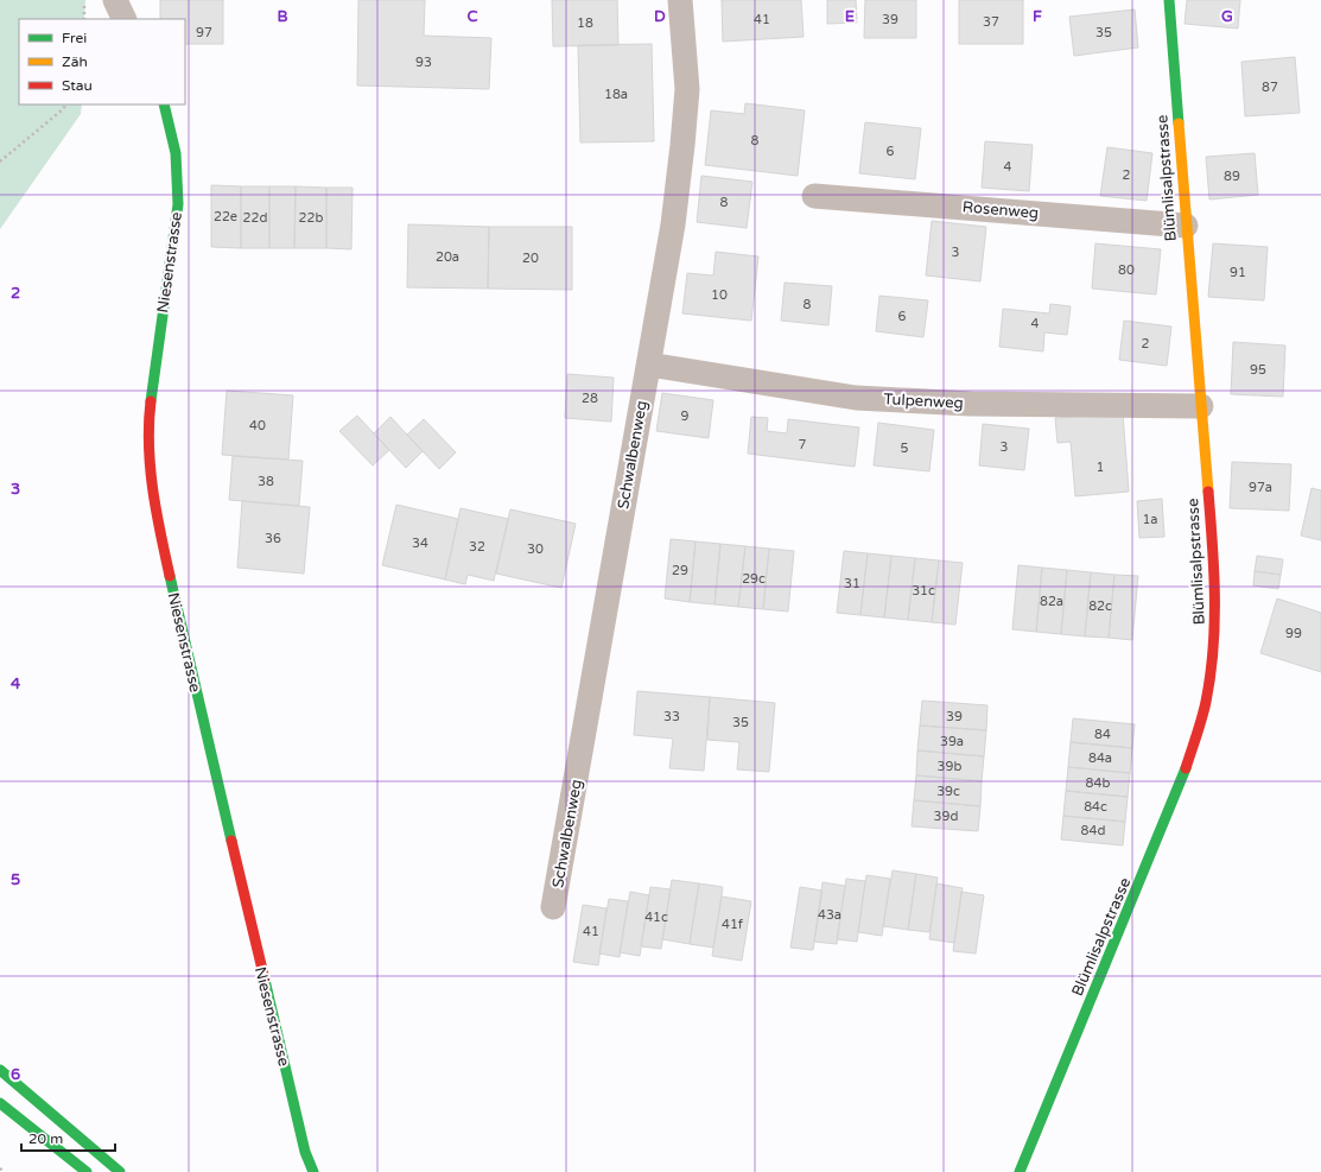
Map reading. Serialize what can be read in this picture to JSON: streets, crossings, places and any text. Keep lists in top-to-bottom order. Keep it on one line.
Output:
{"streets":{"main road":["Blümlisalpstrasse","Niesenstrasse"],"street":["Rosenweg","Tulpenweg","Schwalbenweg"]},"crossings":[["Blümlisalpstrasse","Rosenweg"],["Blümlisalpstrasse","Tulpenweg"],["Tulpenweg","Schwalbenweg"]],"house_numbers":["41","39","37","18","97","35","93","87","18a","8","6","4","2","89","8","22e","22d","22b","3","20a","20","80","91","10","8","6","4","2","95","28","9","40","7","3","5","1","38","97a","1a","36","34","32","30","29","29c","31","31c","82a","82c","99","33","39","35","84","39a","84a","39b","84b","39c","84c","39d","84d","43a","41c","41f","41"],"legend":["Frei","Zäh","Stau"],"scale_bar":"20 m","grid":{"columns":["B","C","D","E","F","G"],"rows":["2","3","4","5","6"]}}
